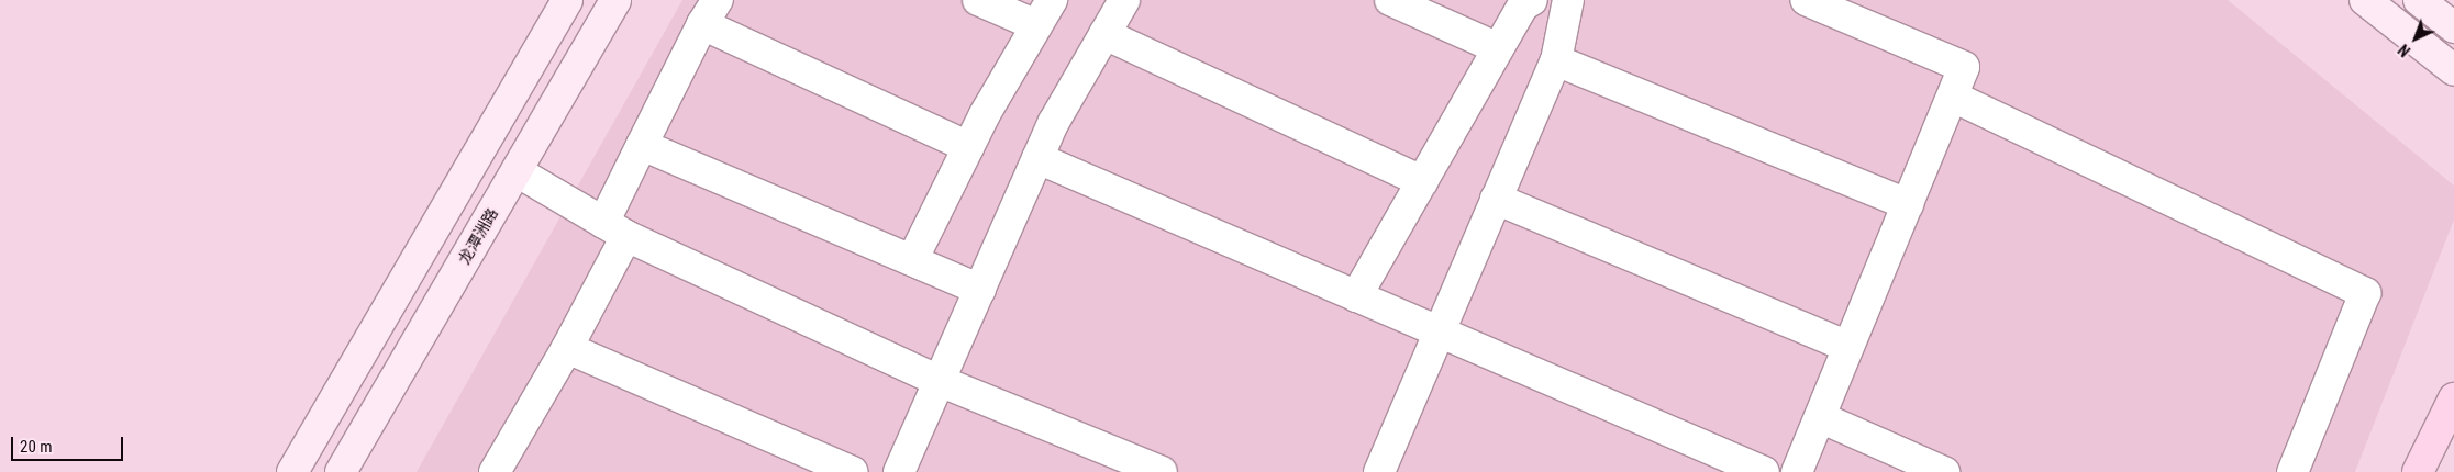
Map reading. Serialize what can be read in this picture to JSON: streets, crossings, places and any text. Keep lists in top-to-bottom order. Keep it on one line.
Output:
{"streets":{"main road":["龙潭洲路"]},"scale_bar":"20 m","north":"bottom left"}
